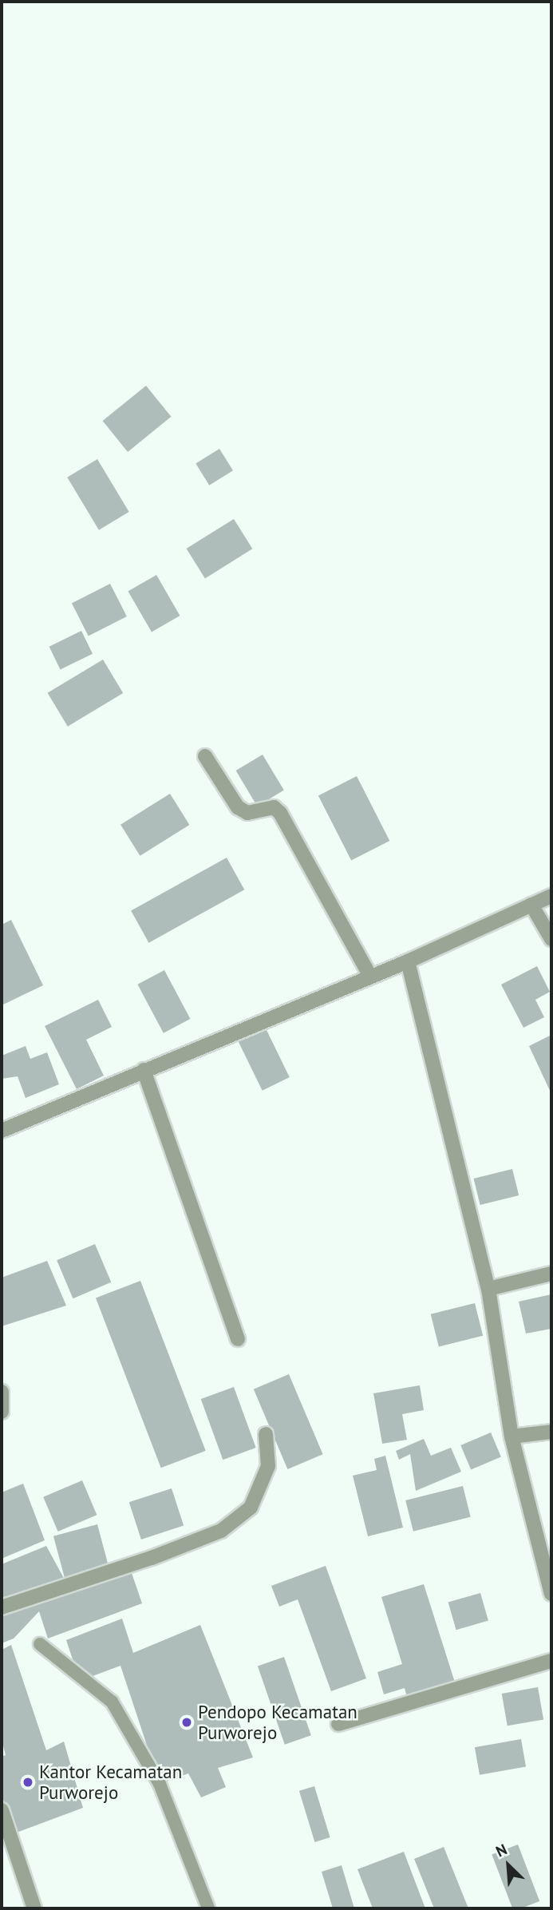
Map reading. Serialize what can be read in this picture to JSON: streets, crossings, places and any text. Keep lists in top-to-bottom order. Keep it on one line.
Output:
{"places":["Pendopo Kecamatan Purworejo","Kantor Kecamatan Purworejo"],"north":"top left"}
